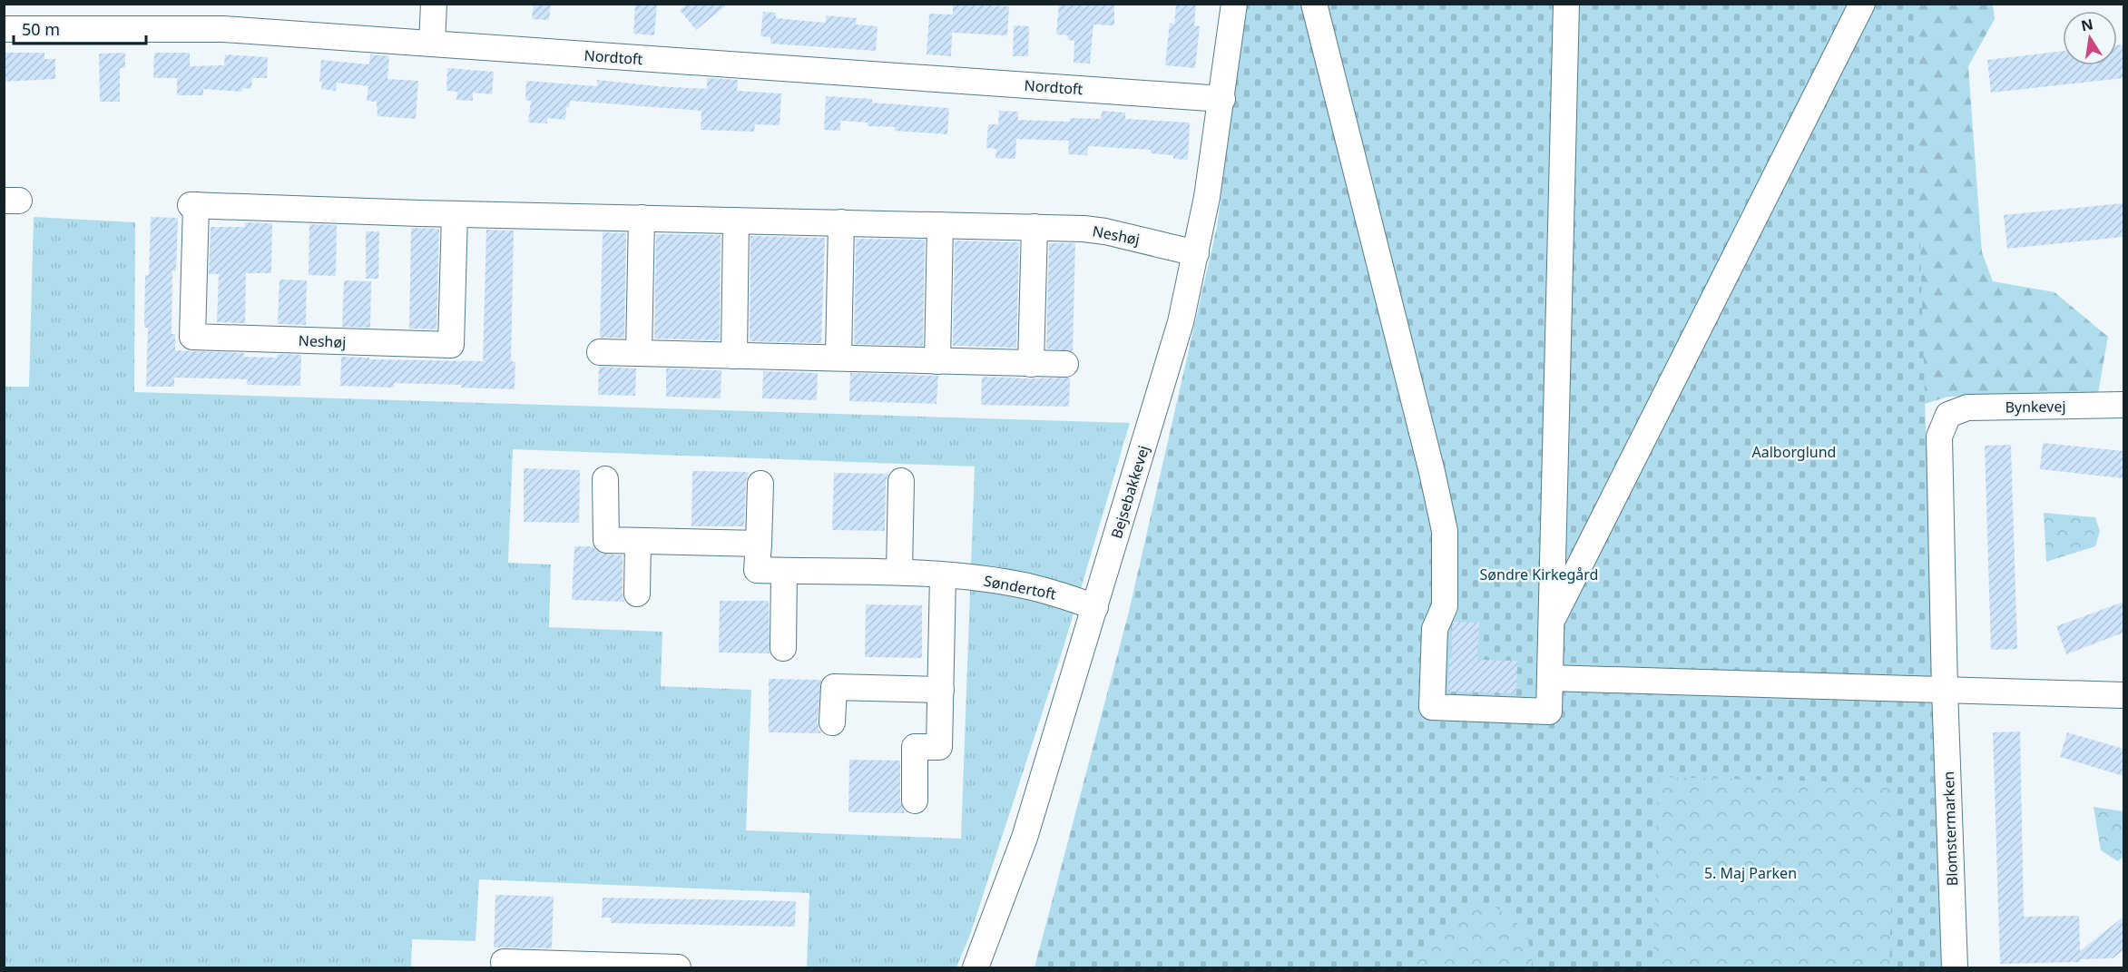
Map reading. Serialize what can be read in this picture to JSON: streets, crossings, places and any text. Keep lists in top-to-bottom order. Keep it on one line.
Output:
{"streets":{"street":["Nordtoft","Neshøj","Bynkevej","Bejsebakkevej","Søndertoft","Blomstermarken"]},"crossings":[["Nordtoft","Bejsebakkevej"],["Neshøj","Bejsebakkevej"],["Bynkevej","Blomstermarken"],["Bejsebakkevej","Søndertoft"]],"parks":["Aalborglund","Søndre Kirkegård","5. Maj Parken"],"scale_bar":"50 m","north":"top"}
